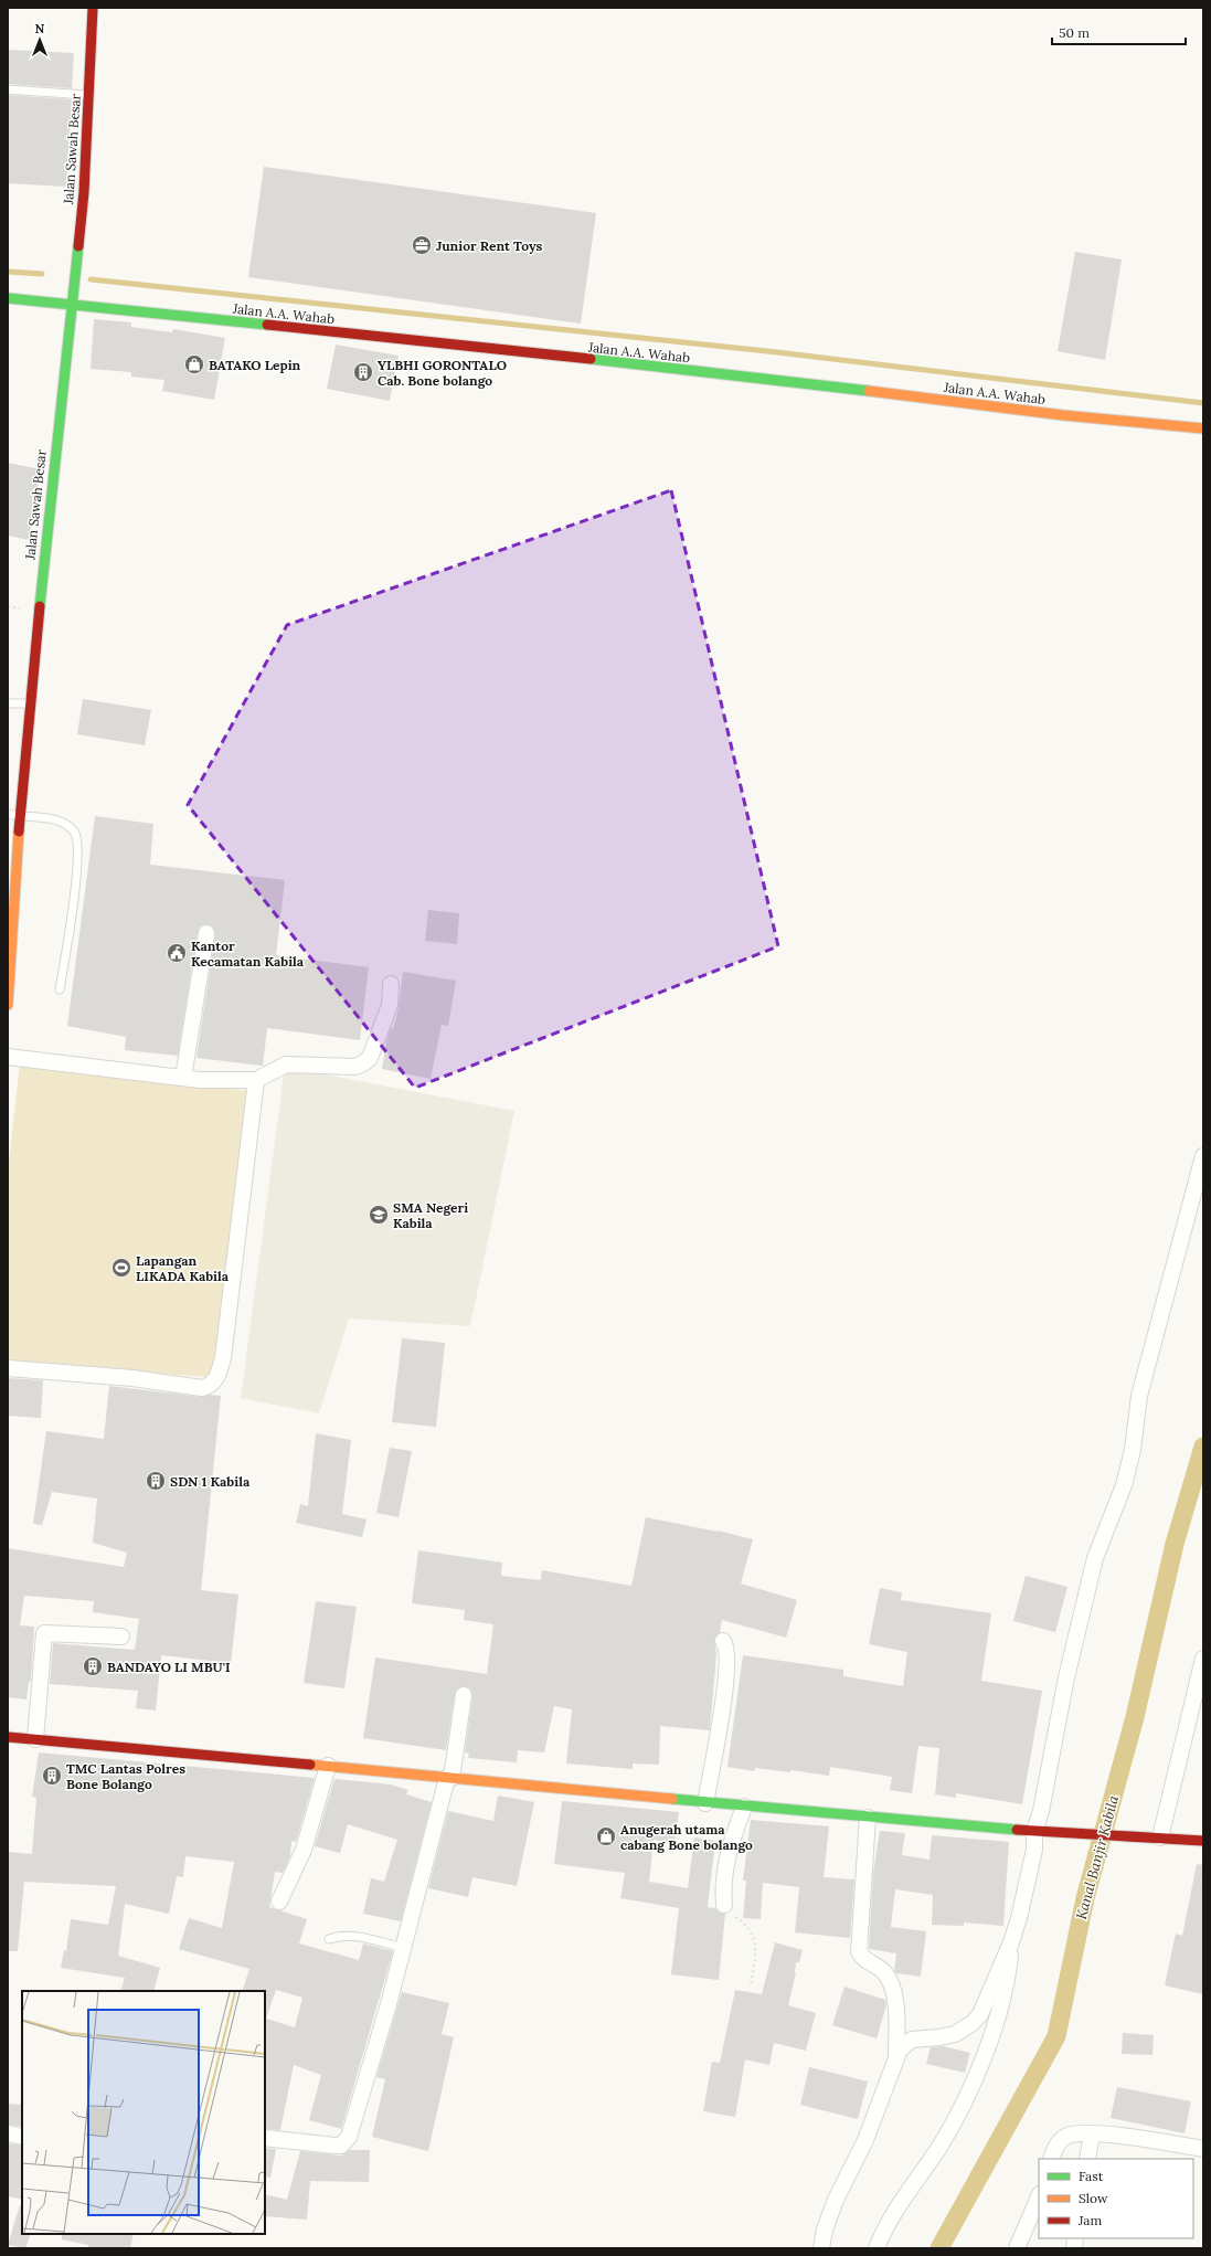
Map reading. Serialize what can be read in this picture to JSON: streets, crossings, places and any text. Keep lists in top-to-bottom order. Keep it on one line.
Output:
{"streets":{"main road":["Jalan Sawah Besar","Jalan A.A. Wahab"]},"crossings":[["Jalan Sawah Besar","Jalan A.A. Wahab"]],"water":["Kanal Banjir Kabila"],"places":{"office":["Junior Rent Toys"],"shop":["BATAKO Lepin","Anugerah utama cabang Bone bolango"],"building":["YLBHI GORONTALO Cab. Bone bolango","SDN 1 Kabila","BANDAYO LI MBU'I","TMC Lantas Polres Bone Bolango"],"public building":["Kantor Kecamatan Kabila"],"school or university":["SMA Negeri Kabila"],"sports":["Lapangan LIKADA Kabila"]},"legend":["Fast","Slow","Jam"],"scale_bar":"50 m","north":"top"}
